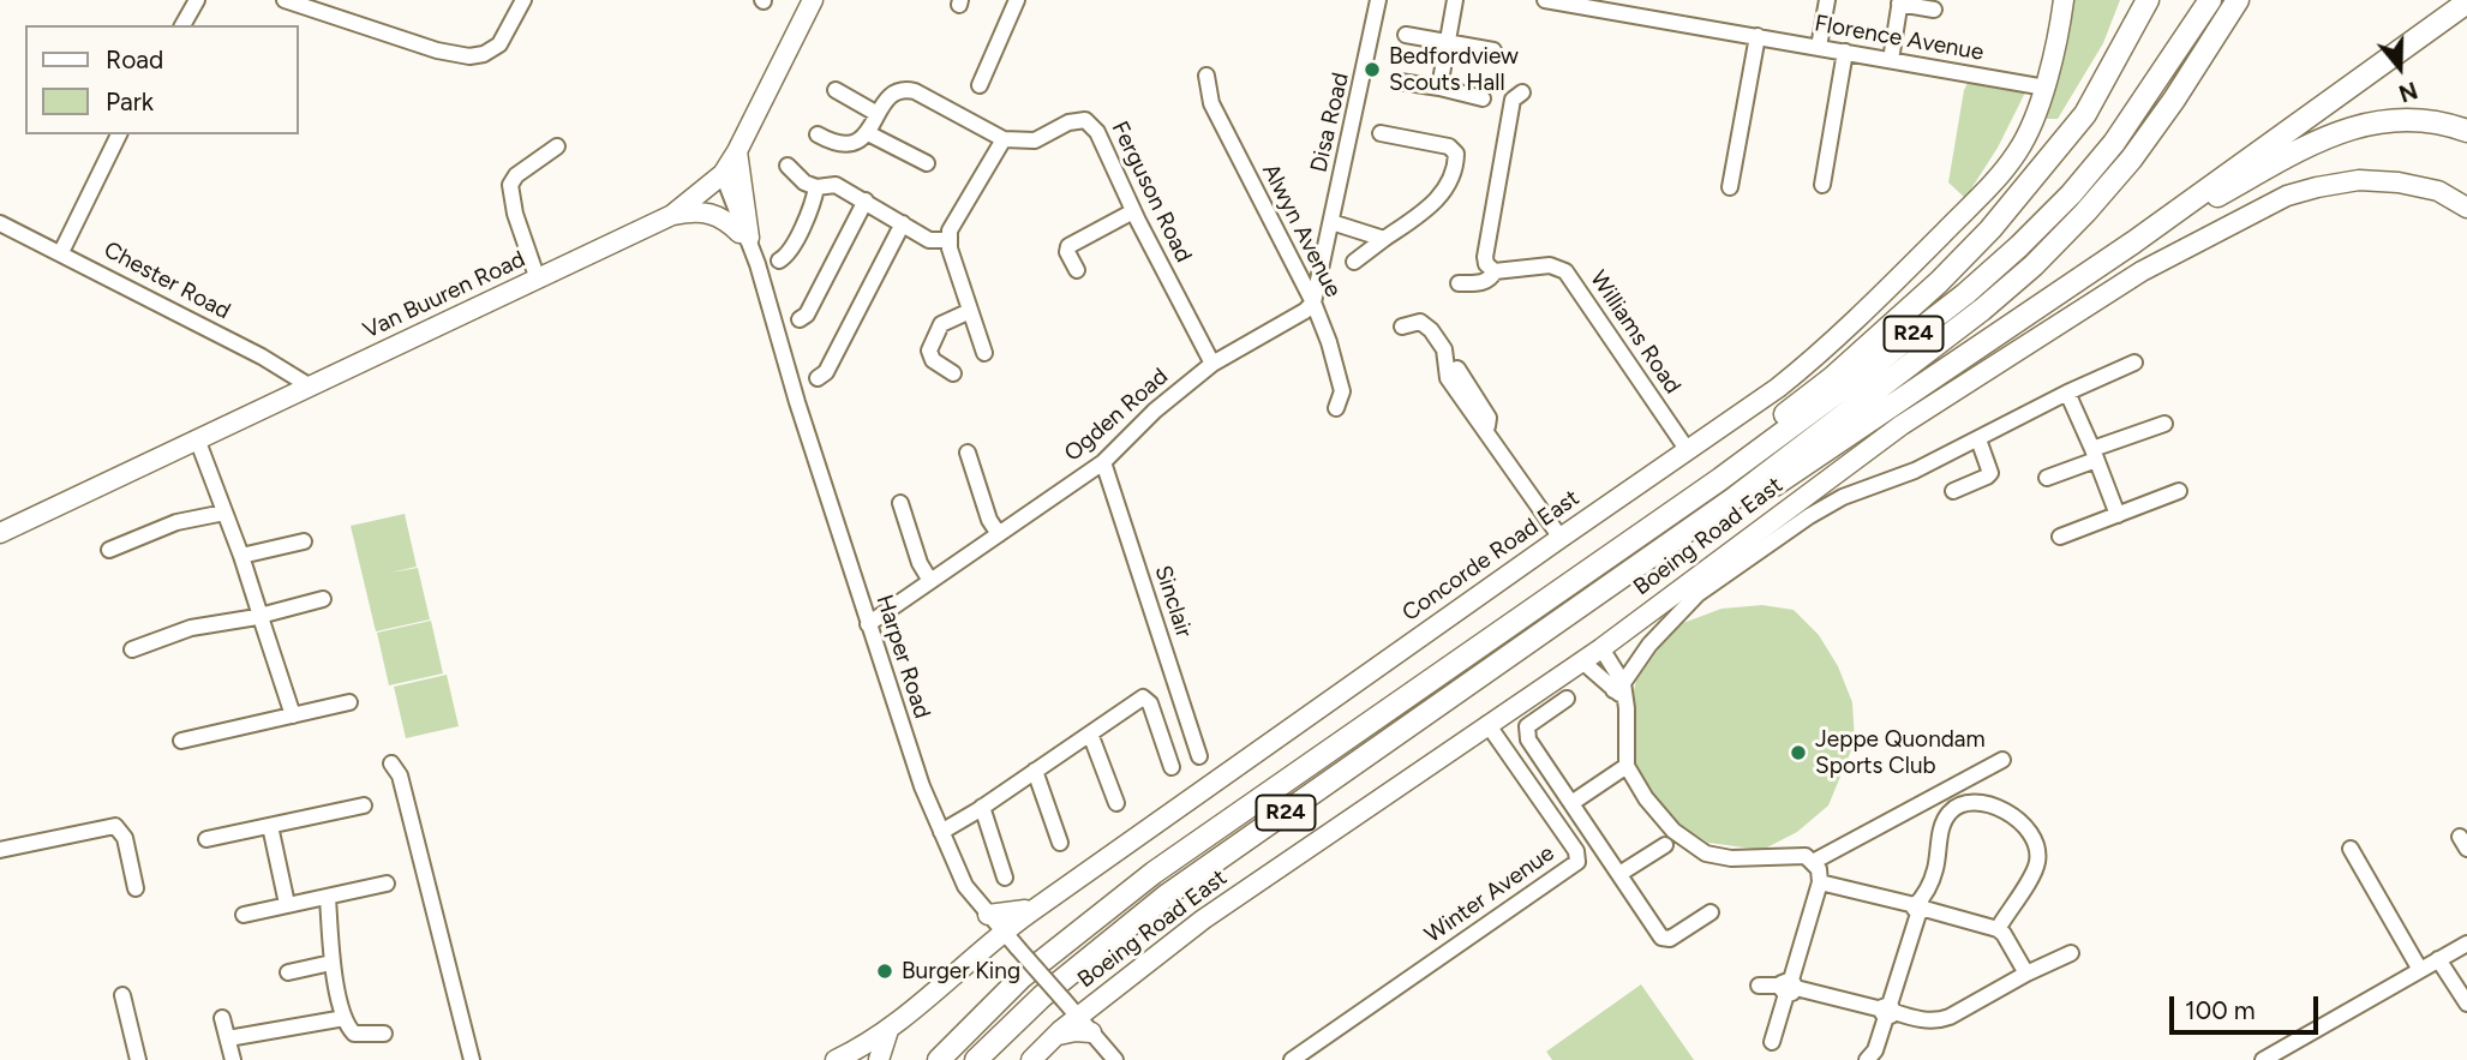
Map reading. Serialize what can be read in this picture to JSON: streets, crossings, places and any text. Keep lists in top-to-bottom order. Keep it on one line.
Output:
{"streets":{"highway":["R24"],"main road":["Van Buuren Road","Boeing Road East","Concorde Road East"],"street":["Florence Avenue","Disa Road","Ferguson Road","Alwyn Avenue","Chester Road","Williams Road","Ogden Road","Sinclair","Harper Road","Winter Avenue"]},"crossings":[["Florence Avenue","Concorde Road East"],["Disa Road","Alwyn Avenue"],["Disa Road","Ogden Road"],["Ferguson Road","Ogden Road"],["Alwyn Avenue","Ogden Road"],["Chester Road","Van Buuren Road"],["Van Buuren Road","Harper Road"],["Williams Road","Concorde Road East"],["Ogden Road","Sinclair"],["Ogden Road","Harper Road"],["Boeing Road East","Harper Road"],["Boeing Road East","Winter Avenue"],["Concorde Road East","Harper Road"]],"places":["Bedfordview Scouts Hall","Jeppe Quondam Sports Club","Burger King"],"legend":["Road","Park"],"scale_bar":"100 m","north":"bottom"}
